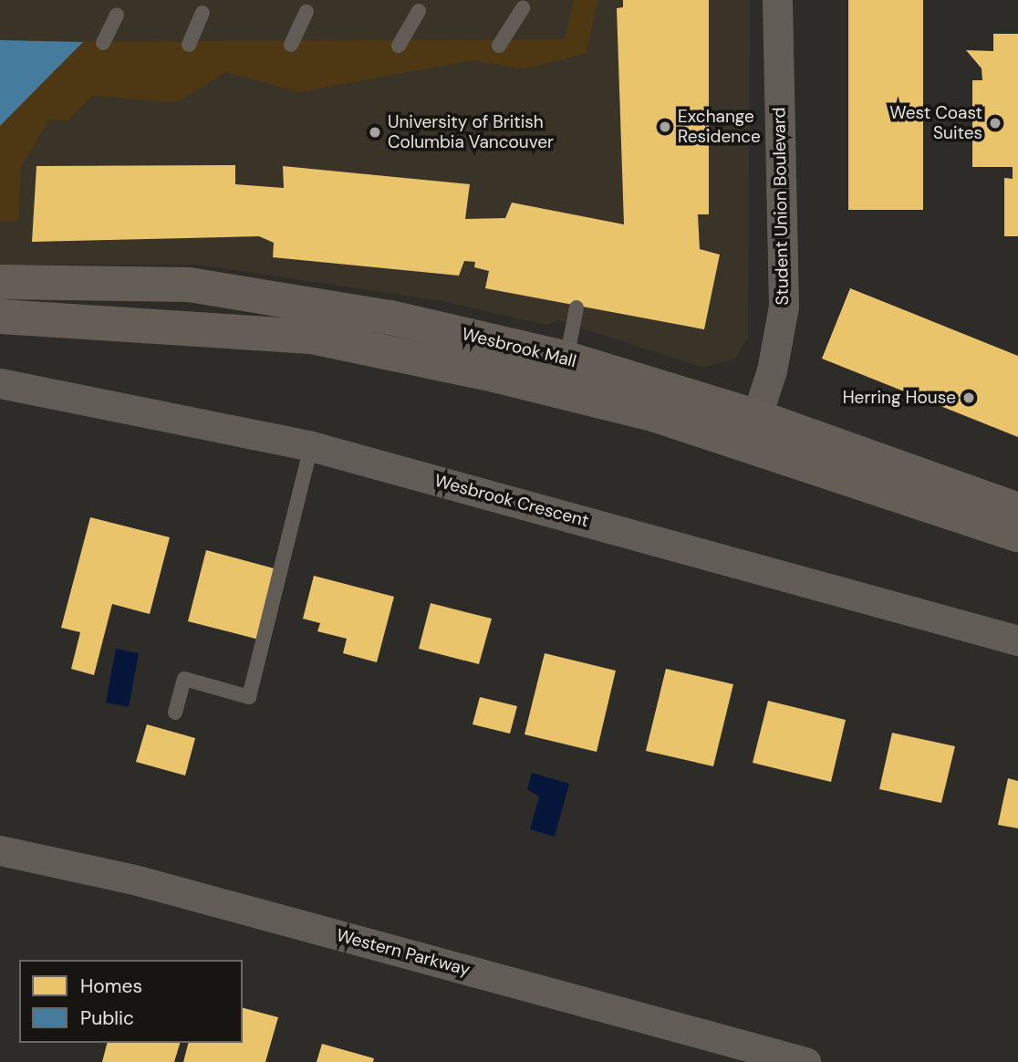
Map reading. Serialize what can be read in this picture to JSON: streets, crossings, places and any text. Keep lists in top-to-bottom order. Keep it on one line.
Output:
{"streets":{"main road":["Wesbrook Mall"],"street":["Student Union Boulevard","Wesbrook Crescent","Western Parkway"]},"crossings":[["Student Union Boulevard","Wesbrook Mall"]],"places":["West Coast Suites","Exchange Residence","University of British Columbia Vancouver","Herring House"],"legend":["Homes","Public"]}
